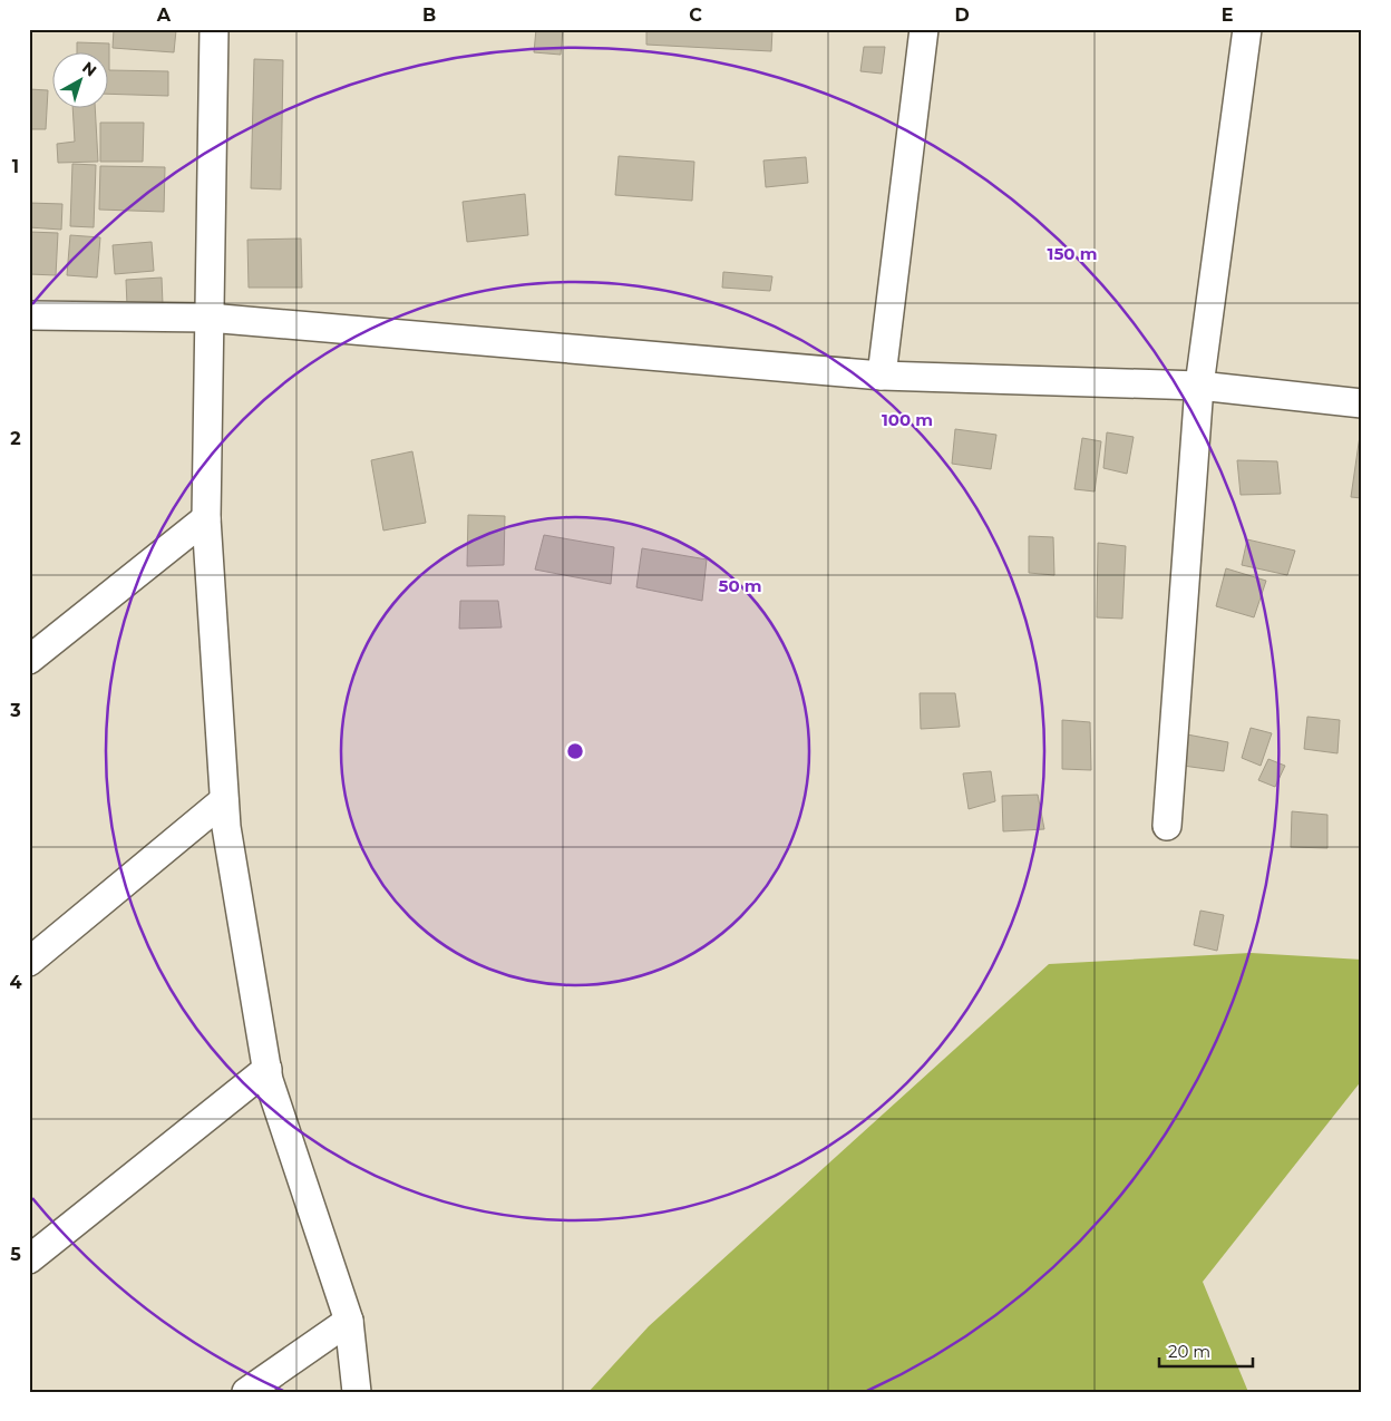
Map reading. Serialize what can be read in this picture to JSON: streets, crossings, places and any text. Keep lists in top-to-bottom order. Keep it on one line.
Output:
{"scale_bar":"20 m","north":"top right","grid":{"columns":["A","B","C","D","E"],"rows":["1","2","3","4","5"]},"rings":["150 m","100 m","50 m"]}
